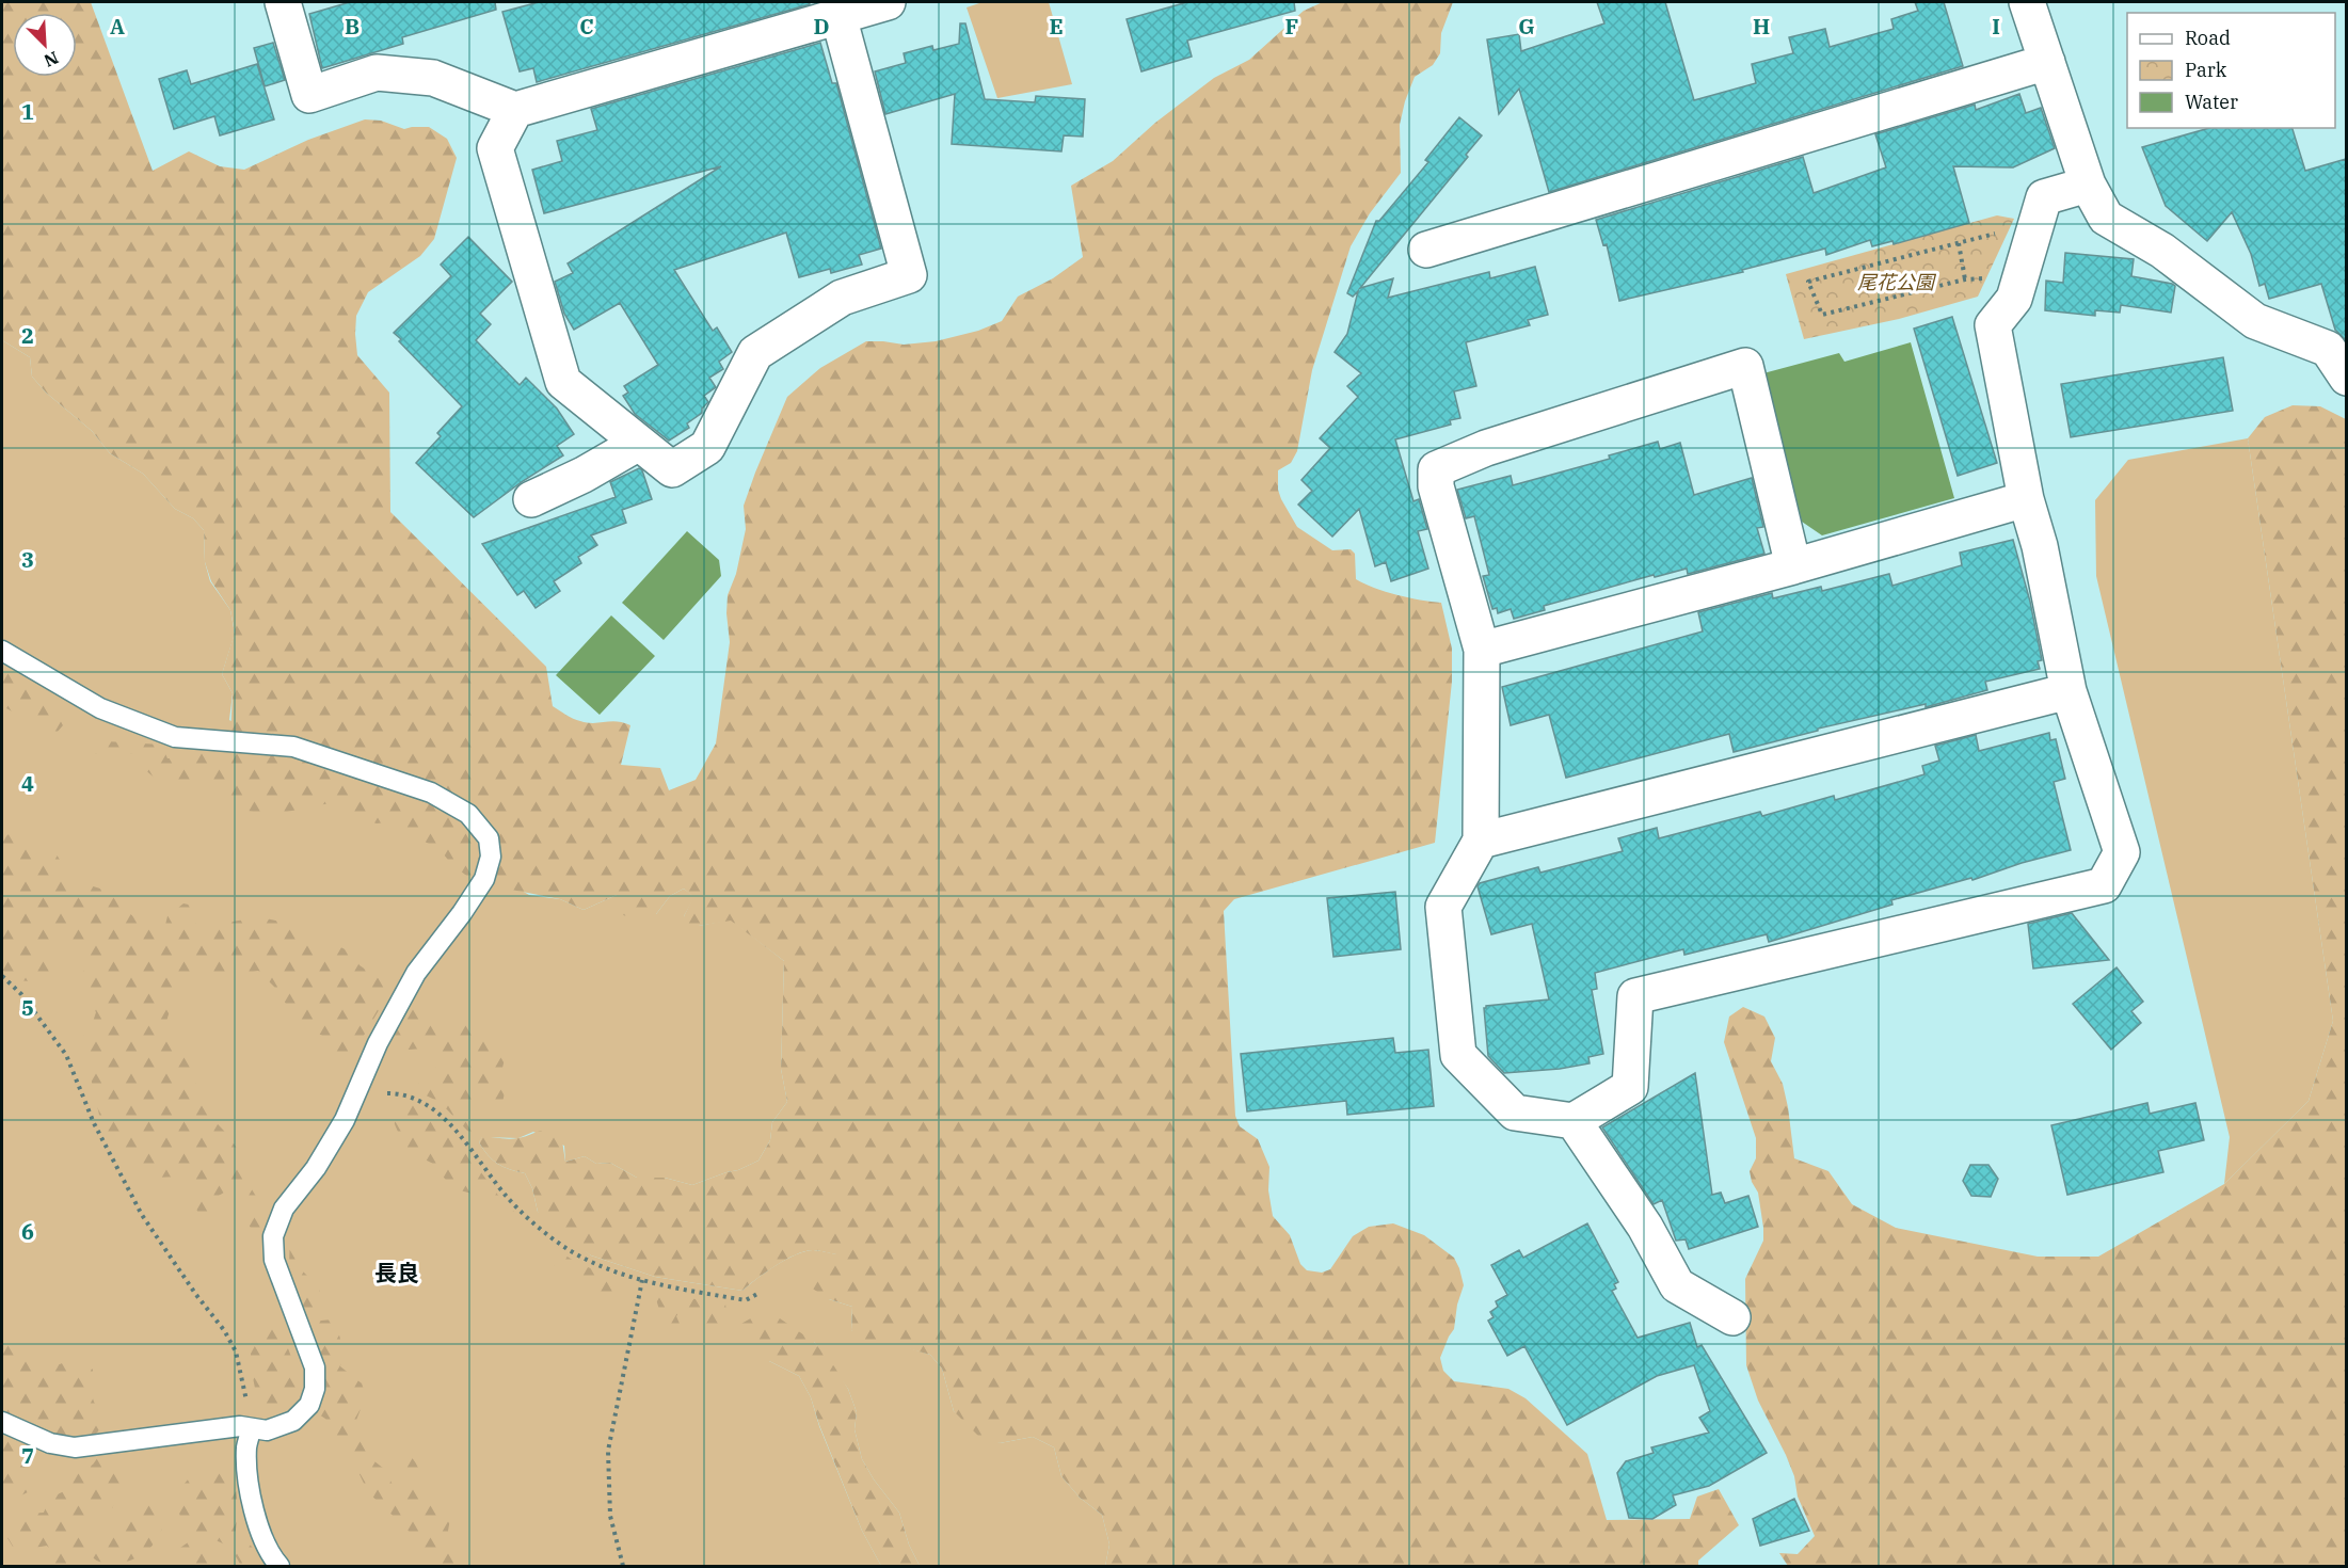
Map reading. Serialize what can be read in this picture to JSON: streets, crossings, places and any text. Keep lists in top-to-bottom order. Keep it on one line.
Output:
{"districts":["長良"],"parks":["尾花公園"],"legend":["Road","Park","Water"],"north":"bottom right","grid":{"columns":["A","B","C","D","E","F","G","H","I"],"rows":["1","2","3","4","5","6","7"]}}
